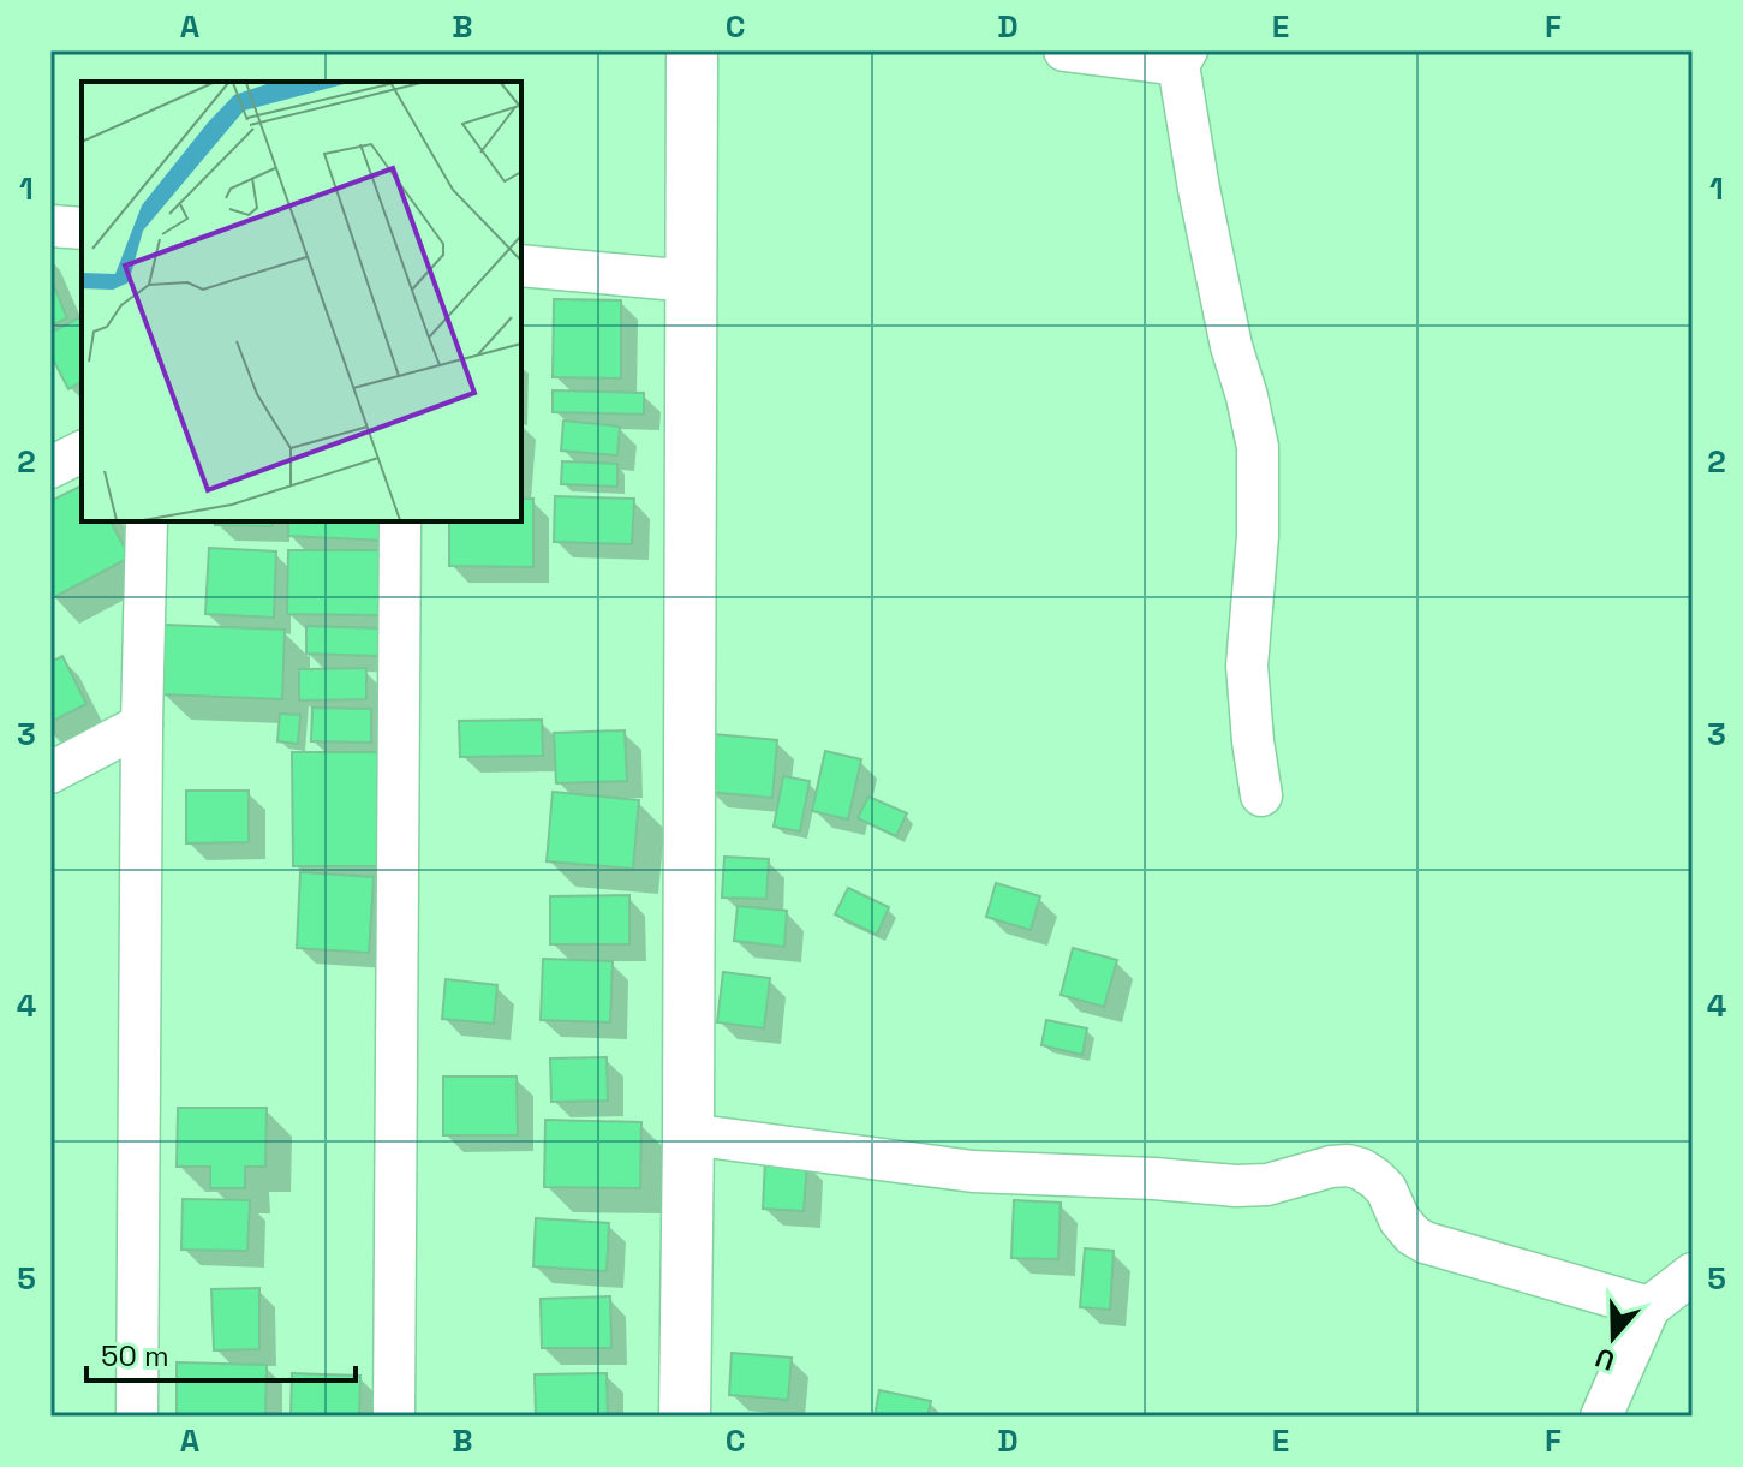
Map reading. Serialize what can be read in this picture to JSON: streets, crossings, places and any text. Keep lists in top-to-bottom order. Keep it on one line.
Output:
{"scale_bar":"50 m","north":"bottom","grid":{"columns":["A","B","C","D","E","F"],"rows":["1","2","3","4","5"]}}
